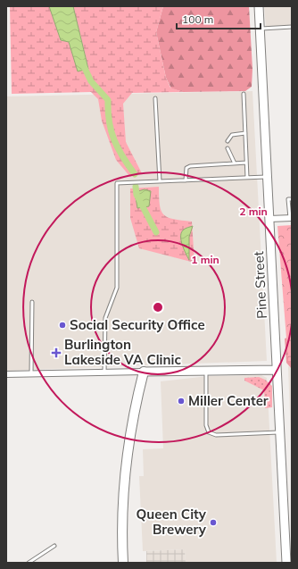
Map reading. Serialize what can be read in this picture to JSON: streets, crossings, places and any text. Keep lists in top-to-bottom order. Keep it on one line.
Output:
{"streets":{"main road":["Pine Street"]},"places":{"other":["Social Security Office","Miller Center","Queen City Brewery"],"health":["Burlington Lakeside VA Clinic"]},"scale_bar":"100 m","rings":["2 min","1 min"]}
